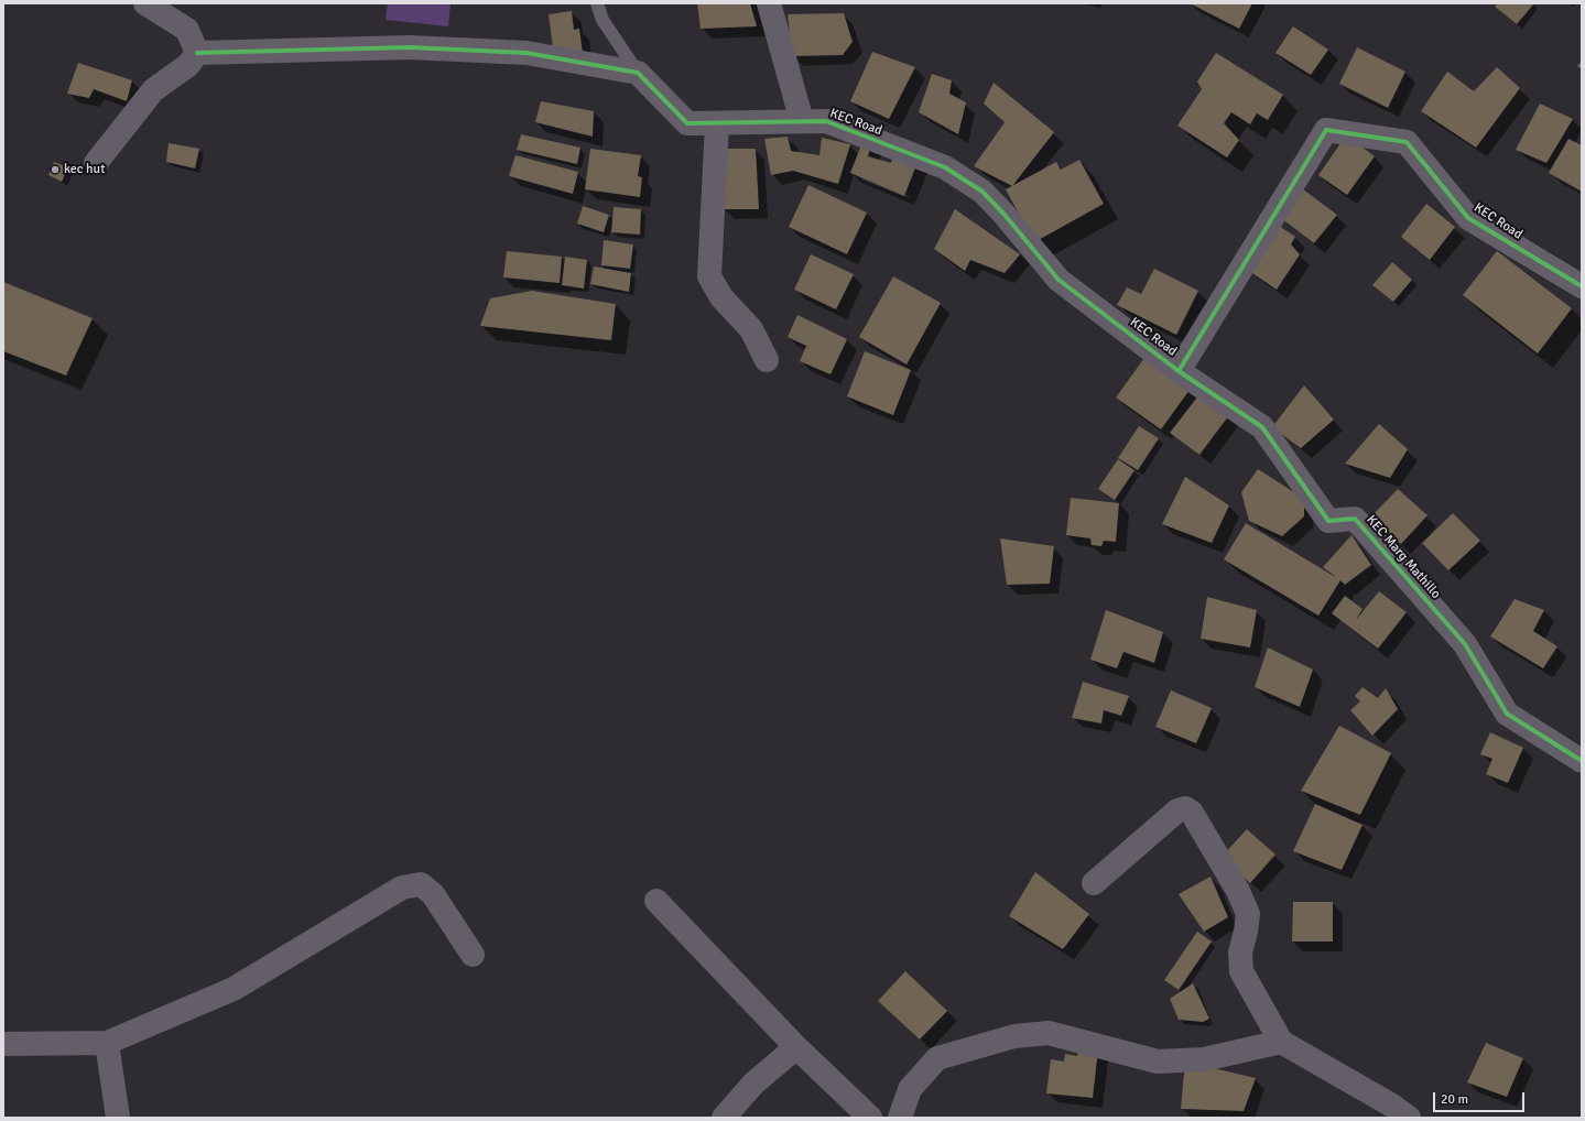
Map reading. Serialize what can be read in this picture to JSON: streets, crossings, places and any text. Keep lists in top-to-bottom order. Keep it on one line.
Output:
{"streets":{"street":["KEC Road","KEC Marg Mathillo"]},"crossings":[["KEC Road","KEC Marg Mathillo"]],"places":["kec hut"],"scale_bar":"20 m"}
